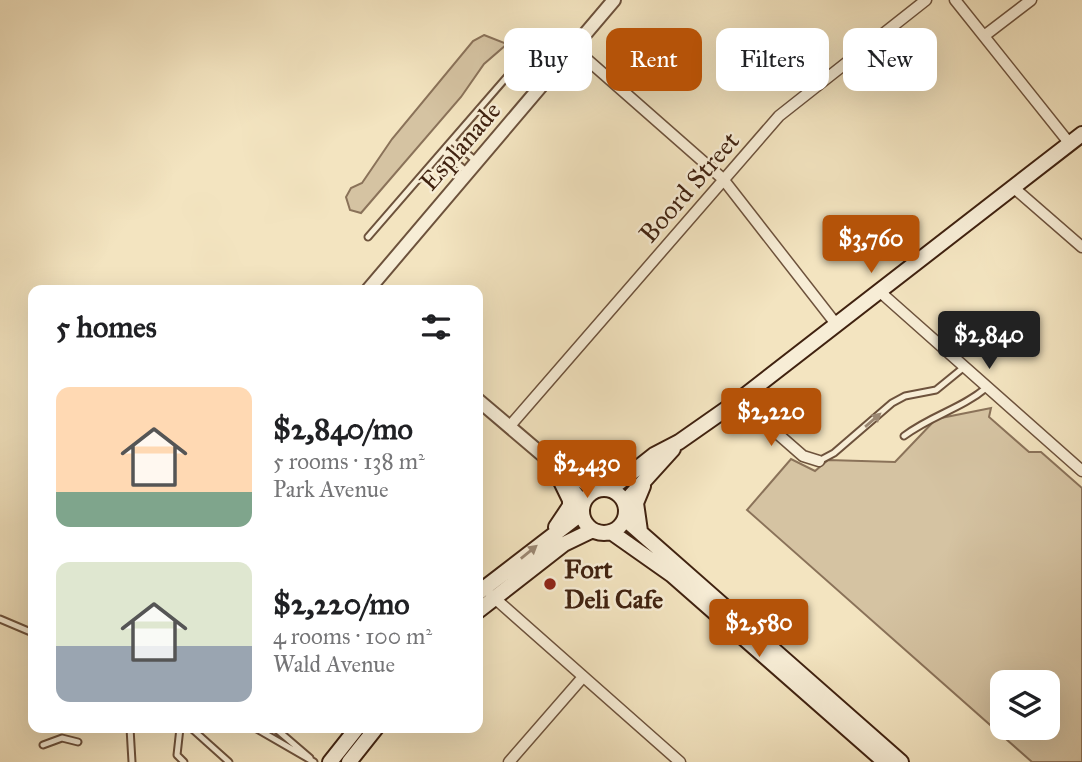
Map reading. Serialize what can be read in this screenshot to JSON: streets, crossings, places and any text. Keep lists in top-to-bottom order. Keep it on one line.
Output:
{"streets":{"street":["Esplanade","Boord Street"]},"places":["Fort Deli Cafe"],"page":{"chip":["Buy","Rent","Filters","New"],"price":["$3,760","$2,840","$2,220","$2,430","$2,580"],"heading":"5 homes","list":[{"name":"$2,840/mo","note":"5 rooms · 138 m² · Park Avenue"},{"name":"$2,220/mo","note":"4 rooms · 100 m² · Wald Avenue"}]}}
